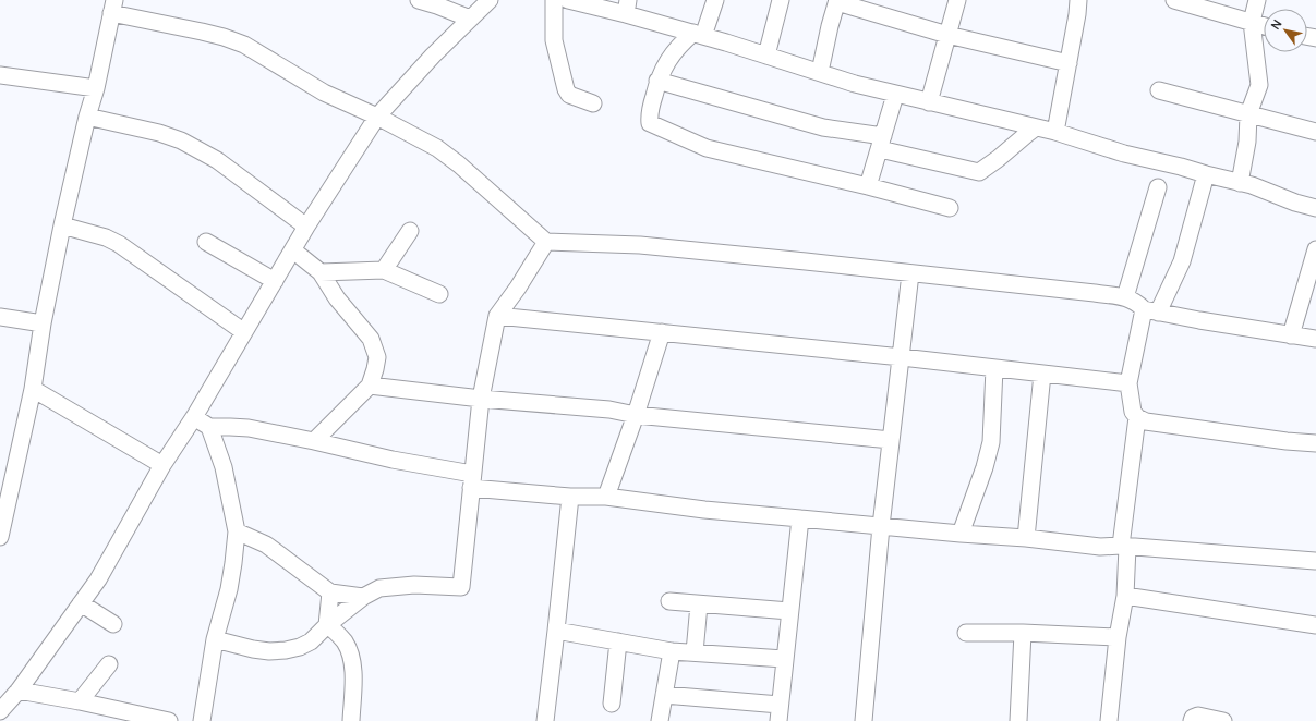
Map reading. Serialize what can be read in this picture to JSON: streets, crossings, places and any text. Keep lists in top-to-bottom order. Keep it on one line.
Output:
{"north":"top left"}
